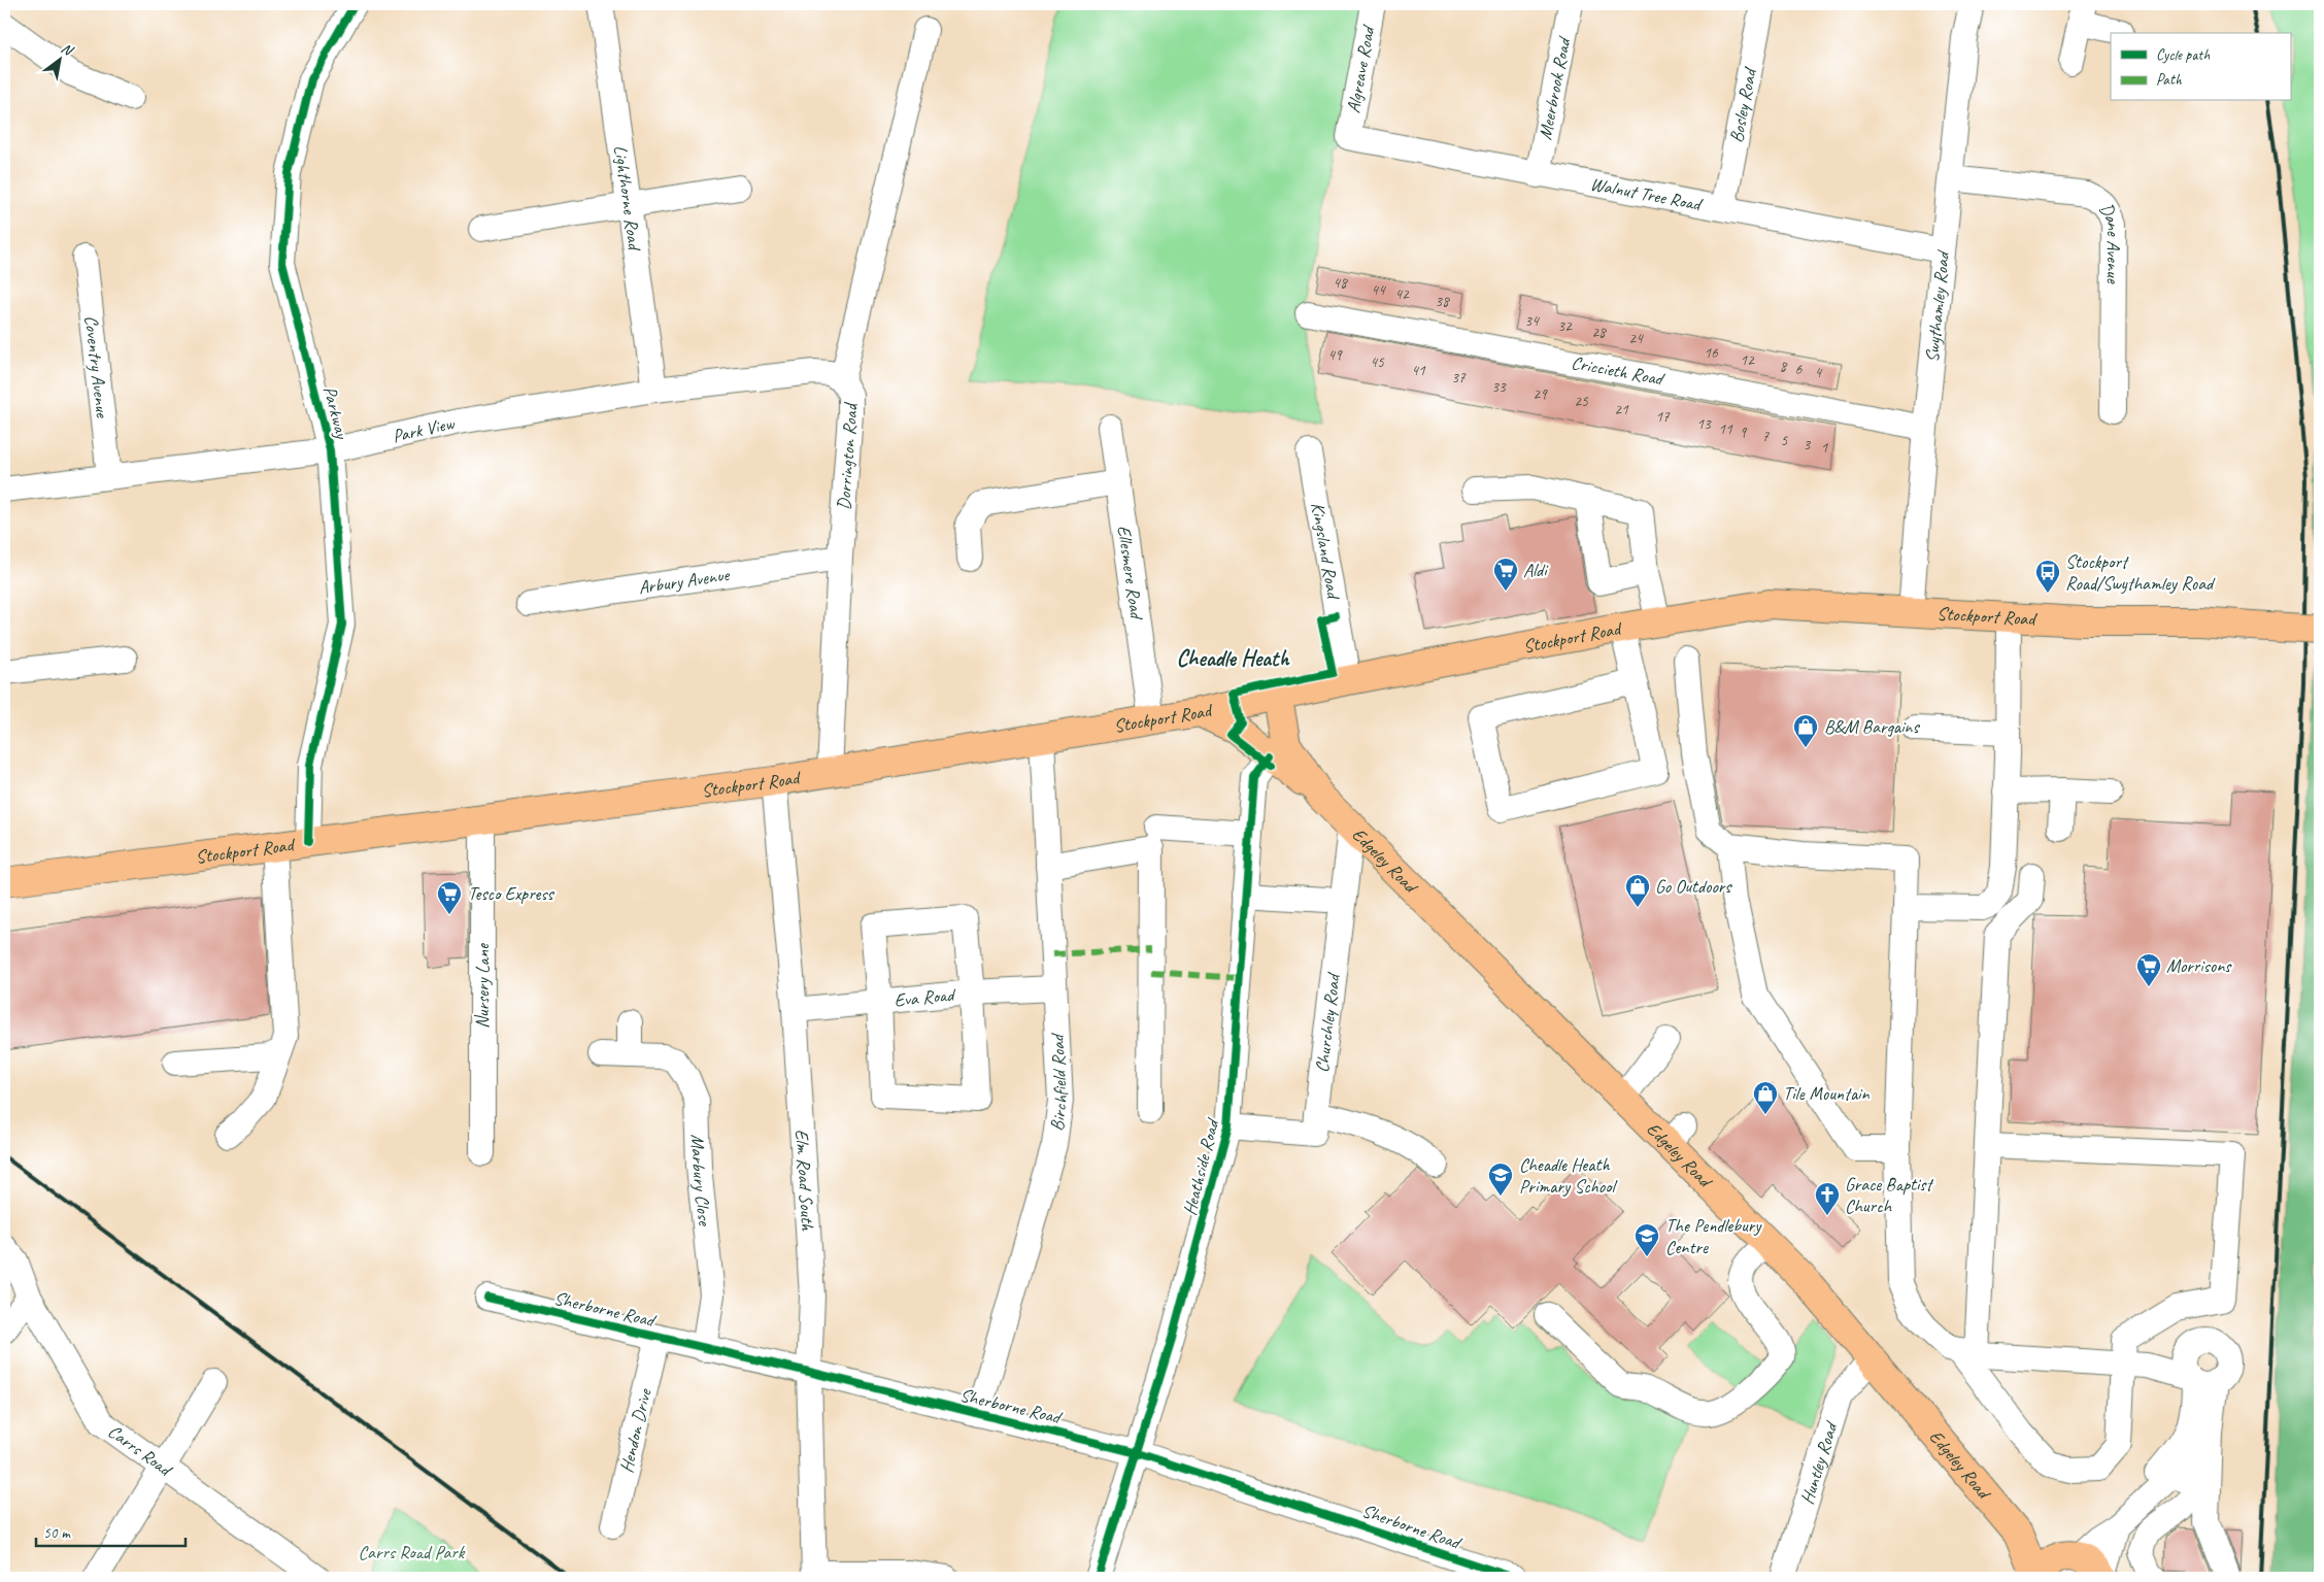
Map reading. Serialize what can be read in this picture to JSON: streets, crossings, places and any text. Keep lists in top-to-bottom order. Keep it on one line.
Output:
{"streets":{"main road":["Stockport Road","Edgeley Road"],"street":["Algreave Road","Meerbrook Road","Bosley Road","Walnut Tree Road","Lighthorne Road","Dane Avenue","Swythamley Road","Coventry Avenue","Criccieth Road","Parkway","Park View","Dorrington Road","Kingsland Road","Ellesmere Road","Arbury Avenue","Nursery Lane","Eva Road","Churchley Road","Birchfield Road","Heathside Road","Marbury Close","Elm Road South","Sherborne Road","Hendon Drive","Carrs Road","Huntley Road"]},"crossings":[["Algreave Road","Walnut Tree Road"],["Meerbrook Road","Walnut Tree Road"],["Bosley Road","Walnut Tree Road"],["Walnut Tree Road","Swythamley Road"],["Lighthorne Road","Park View"],["Dane Avenue","Swythamley Road"],["Swythamley Road","Criccieth Road"],["Swythamley Road","Stockport Road"],["Coventry Avenue","Park View"],["Parkway","Park View"],["Parkway","Stockport Road"],["Park View","Dorrington Road"],["Dorrington Road","Arbury Avenue"],["Dorrington Road","Stockport Road"],["Kingsland Road","Stockport Road"],["Ellesmere Road","Stockport Road"],["Stockport Road","Edgeley Road"],["Stockport Road","Nursery Lane"],["Stockport Road","Birchfield Road"],["Stockport Road","Elm Road South"],["Edgeley Road","Churchley Road"],["Edgeley Road","Heathside Road"],["Edgeley Road","Huntley Road"],["Eva Road","Birchfield Road"],["Eva Road","Elm Road South"],["Churchley Road","Heathside Road"],["Birchfield Road","Sherborne Road"],["Heathside Road","Sherborne Road"],["Marbury Close","Sherborne Road"],["Elm Road South","Sherborne Road"],["Sherborne Road","Hendon Drive"]],"districts":["Cheadle Heath"],"parks":["Carrs Road Park"],"places":{"supermarket":["Aldi","Tesco Express","Morrisons"],"bus stop":["Stockport Road/Swythamley Road"],"shop":["B&M Bargains","Go Outdoors","Tile Mountain"],"school or university":["Cheadle Heath Primary School","The Pendlebury Centre"],"church":["Grace Baptist Church"]},"house_numbers":["48","44","42","38","34","32","28","24","16","49","12","45","8","6","41","4","37","33","29","25","21","17","13","11","9","7","5","3","1"],"legend":["Cycle path","Path"],"scale_bar":"50 m","north":"top right"}
